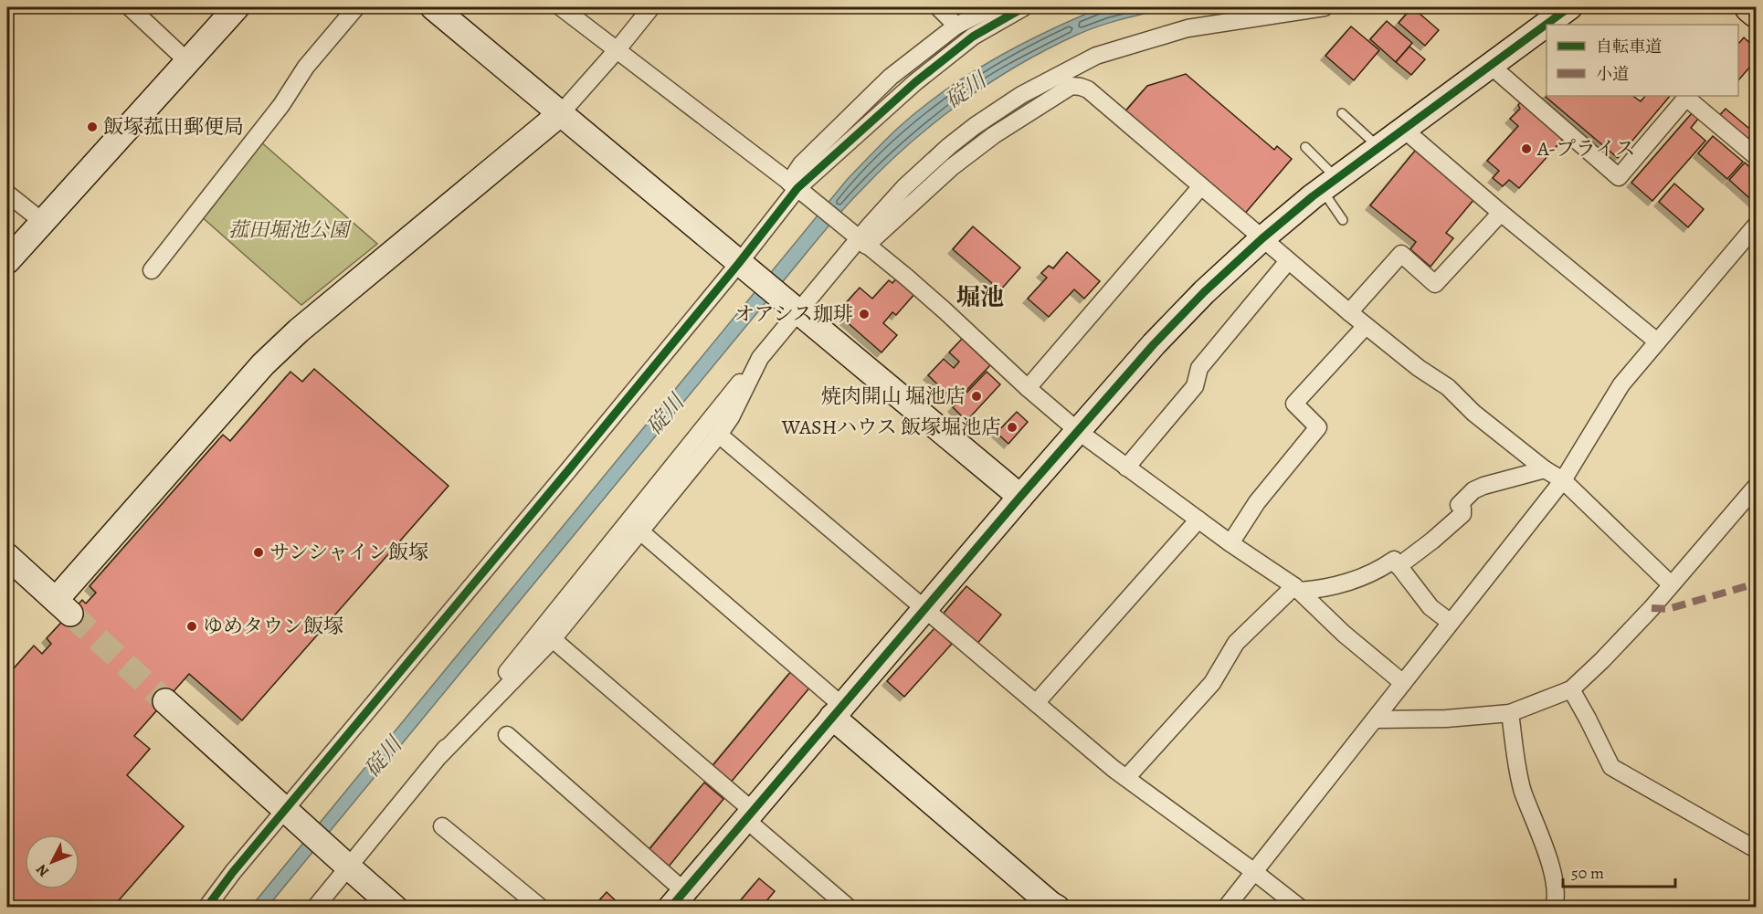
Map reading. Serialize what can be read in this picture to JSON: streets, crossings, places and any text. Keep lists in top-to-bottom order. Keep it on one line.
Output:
{"districts":["堀池"],"water":["碇川"],"parks":["菰田堀池公園"],"places":["飯塚菰田郵便局","A-プライス","オアシス珈琲","焼肉開山 堀池店","WASHハウス 飯塚堀池店","サンシャイン飯塚","ゆめタウン飯塚"],"legend":["自転車道","小道"],"scale_bar":"50 m","north":"bottom left"}
